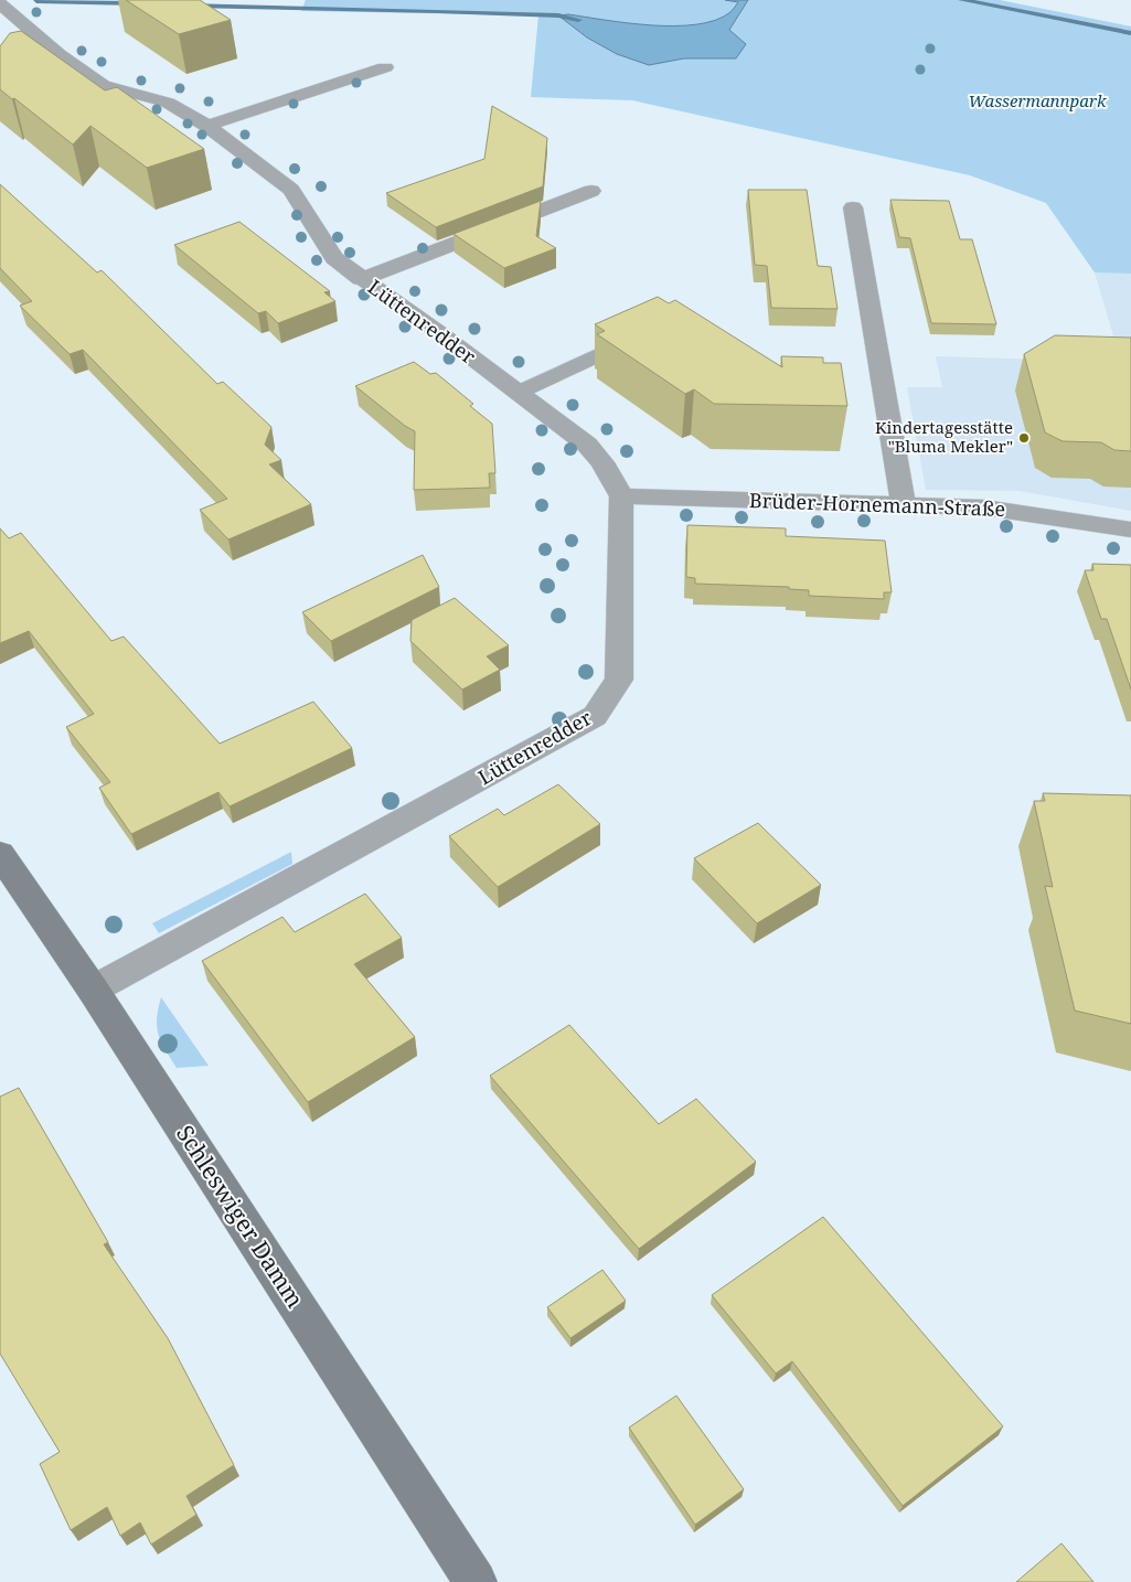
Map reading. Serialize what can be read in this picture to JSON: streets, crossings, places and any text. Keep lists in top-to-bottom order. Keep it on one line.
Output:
{"streets":{"main road":["Schleswiger Damm"],"street":["Lüttenredder","Brüder-Hornemann-Straße"]},"crossings":[["Lüttenredder","Brüder-Hornemann-Straße"],["Lüttenredder","Schleswiger Damm"]],"parks":["Wassermannpark"],"places":["Kindertagesstätte \"Bluma Mekler\""]}
